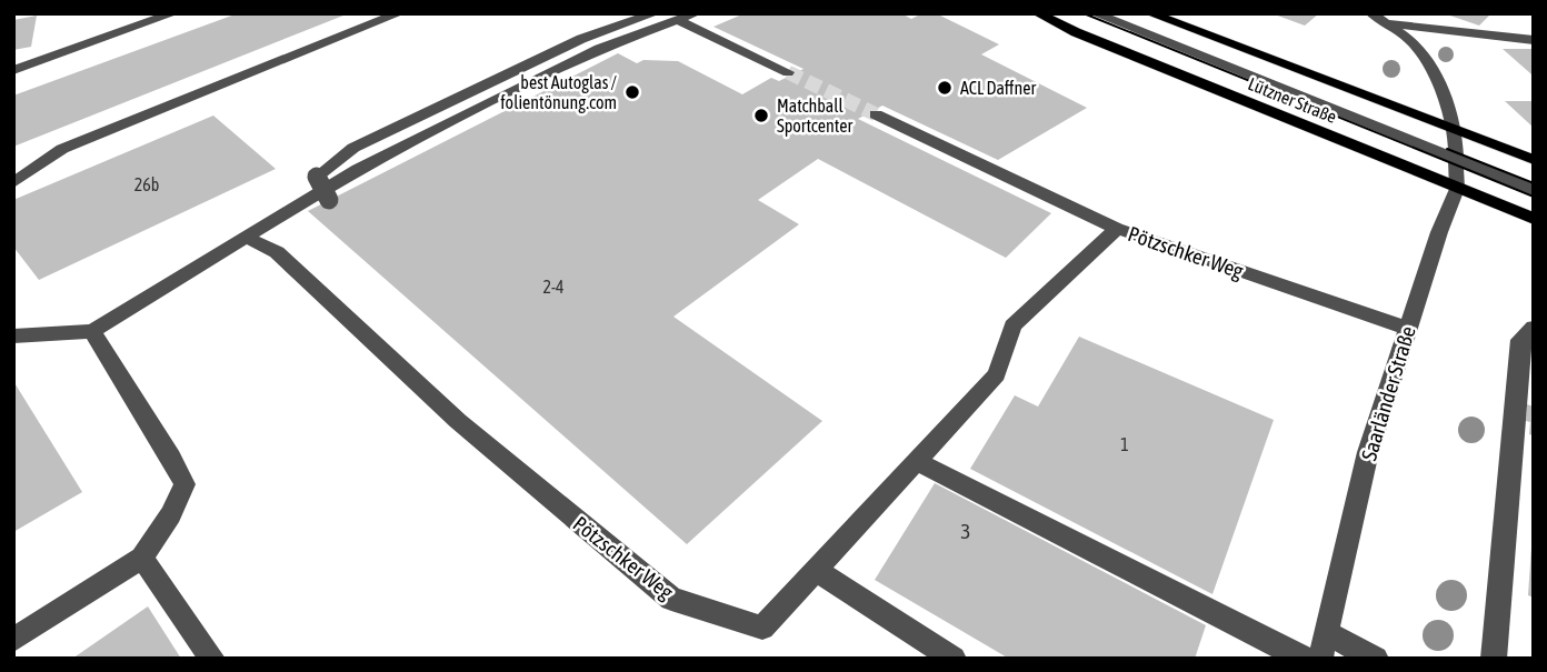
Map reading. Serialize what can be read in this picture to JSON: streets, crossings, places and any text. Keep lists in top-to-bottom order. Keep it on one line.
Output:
{"streets":{"main road":["Lützner Straße"],"street":["Pötzschker Weg","Saarländer Straße"]},"crossings":[["Lützner Straße","Saarländer Straße"],["Pötzschker Weg","Saarländer Straße"]],"places":["ACL Daffner","best Autoglas / folientönung.com","Matchball Sportcenter"],"house_numbers":["26b","2-4","1","3"]}
